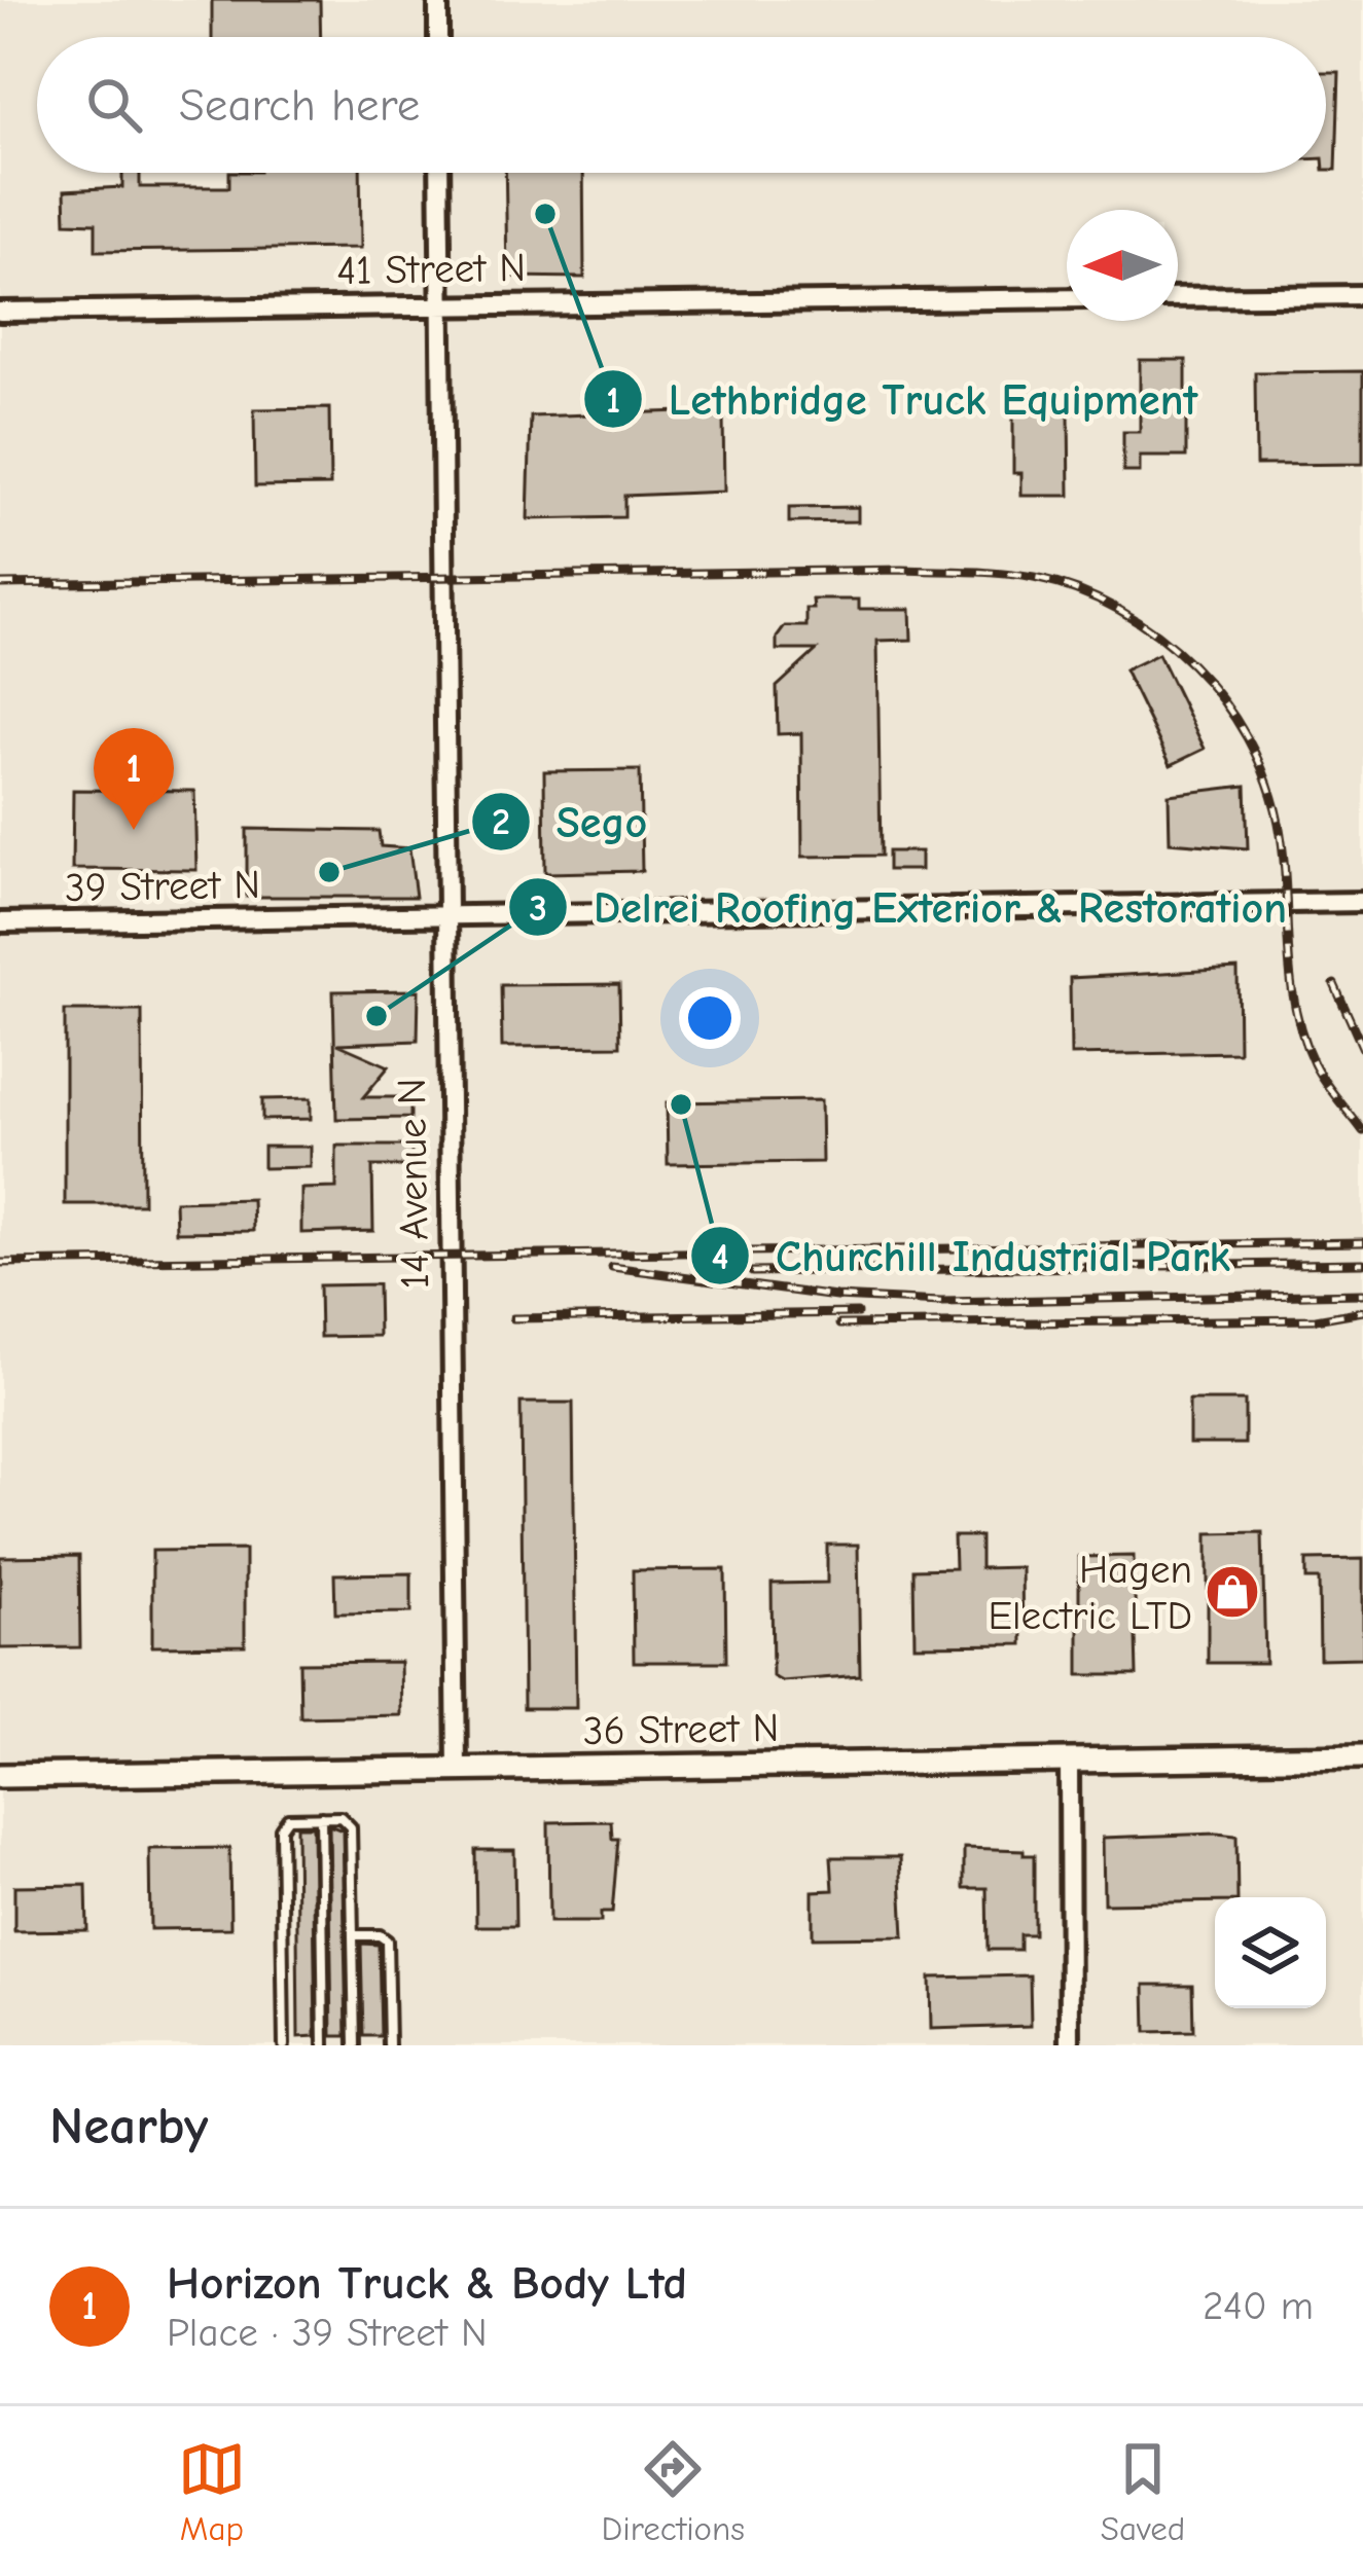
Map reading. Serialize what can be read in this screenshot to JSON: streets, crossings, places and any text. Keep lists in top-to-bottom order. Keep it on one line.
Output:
{"streets":{"street":["41 Street N","39 Street N","14 Avenue N","36 Street N"]},"crossings":[["41 Street N","14 Avenue N"],["39 Street N","14 Avenue N"],["14 Avenue N","36 Street N"]],"places":{"other":["Lethbridge Truck Equipment","Sego","Delrei Roofing Exterior & Restoration","Churchill Industrial Park"],"shop":["Hagen Electric LTD"]},"north":"left","page":{"search":"Search here","pins":"1","heading":"Nearby","list":[{"mark":"1","name":"Horizon Truck & Body Ltd","note":"Place · 39 Street N","value":"240 m"}],"nav":["Map","Directions","Saved"]}}
